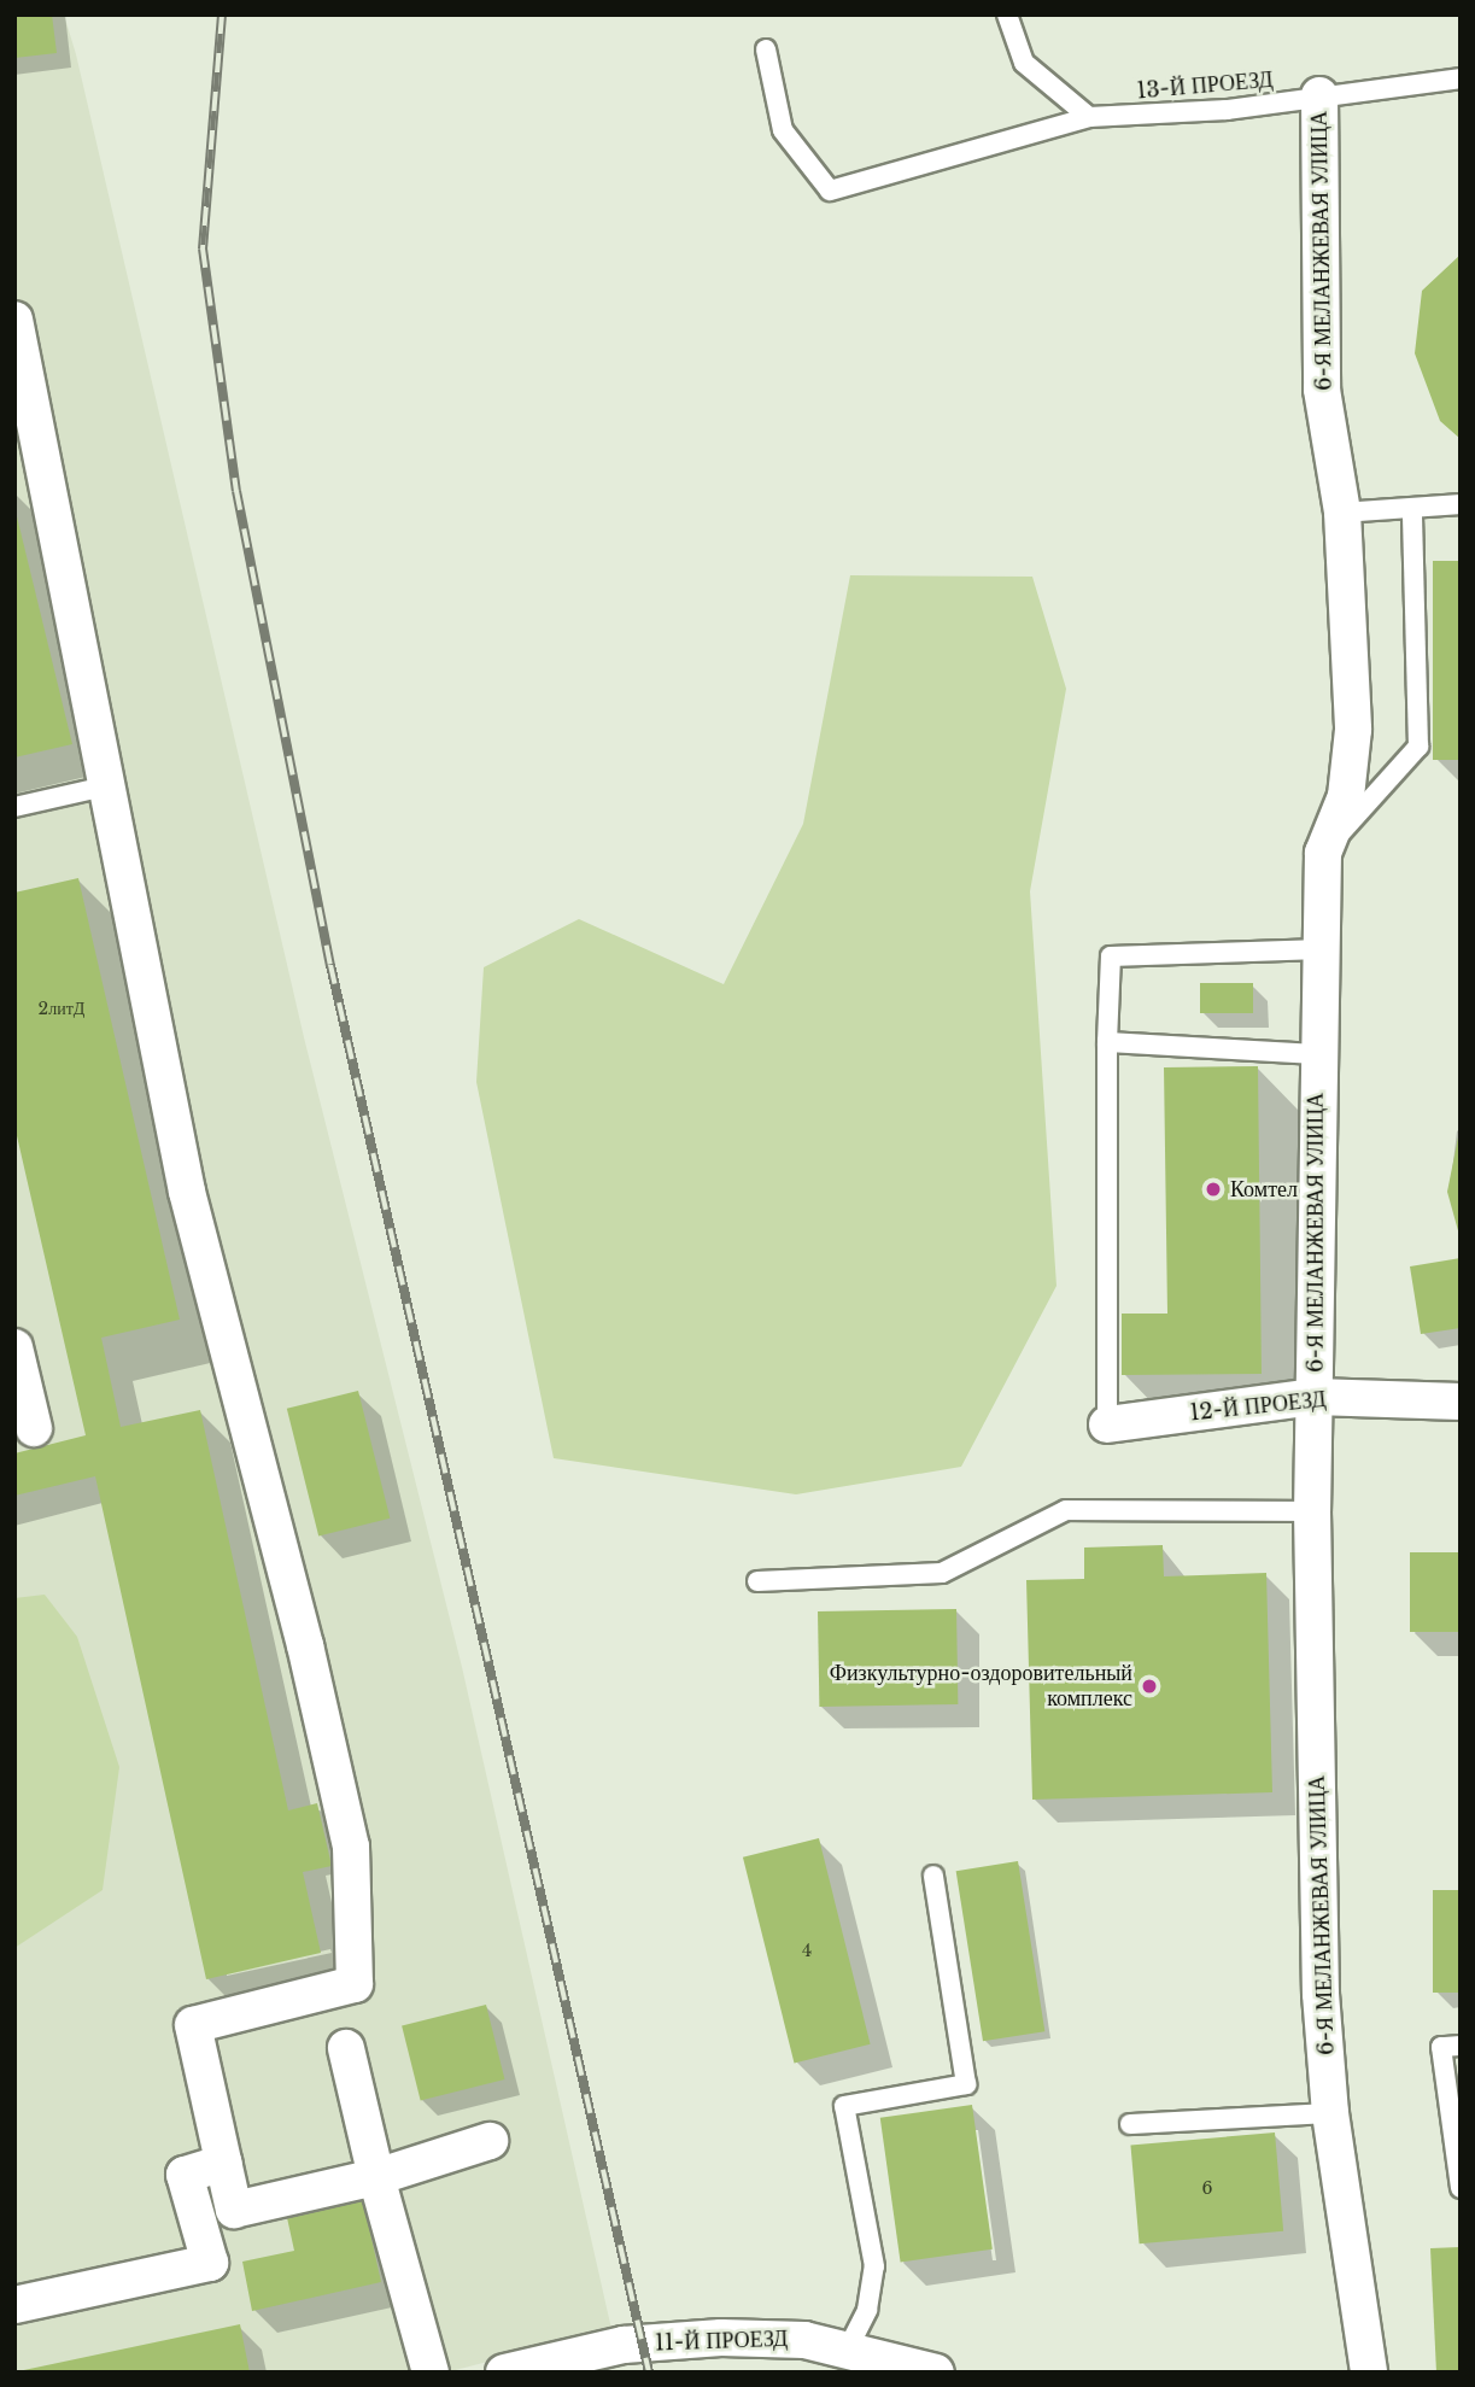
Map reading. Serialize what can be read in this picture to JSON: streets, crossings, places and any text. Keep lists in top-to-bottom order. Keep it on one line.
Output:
{"streets":{"street":["6-Я МЕЛАНЖЕВАЯ УЛИЦА","12-Й ПРОЕЗД","11-Й ПРОЕЗД"],"lane":["13-Й ПРОЕЗД"]},"crossings":[["13-Й ПРОЕЗД","6-Я МЕЛАНЖЕВАЯ УЛИЦА"],["6-Я МЕЛАНЖЕВАЯ УЛИЦА","12-Й ПРОЕЗД"]],"places":["Комтел","Физкультурно-оздоровительный комплекс"],"house_numbers":["2литД","4","6"]}
